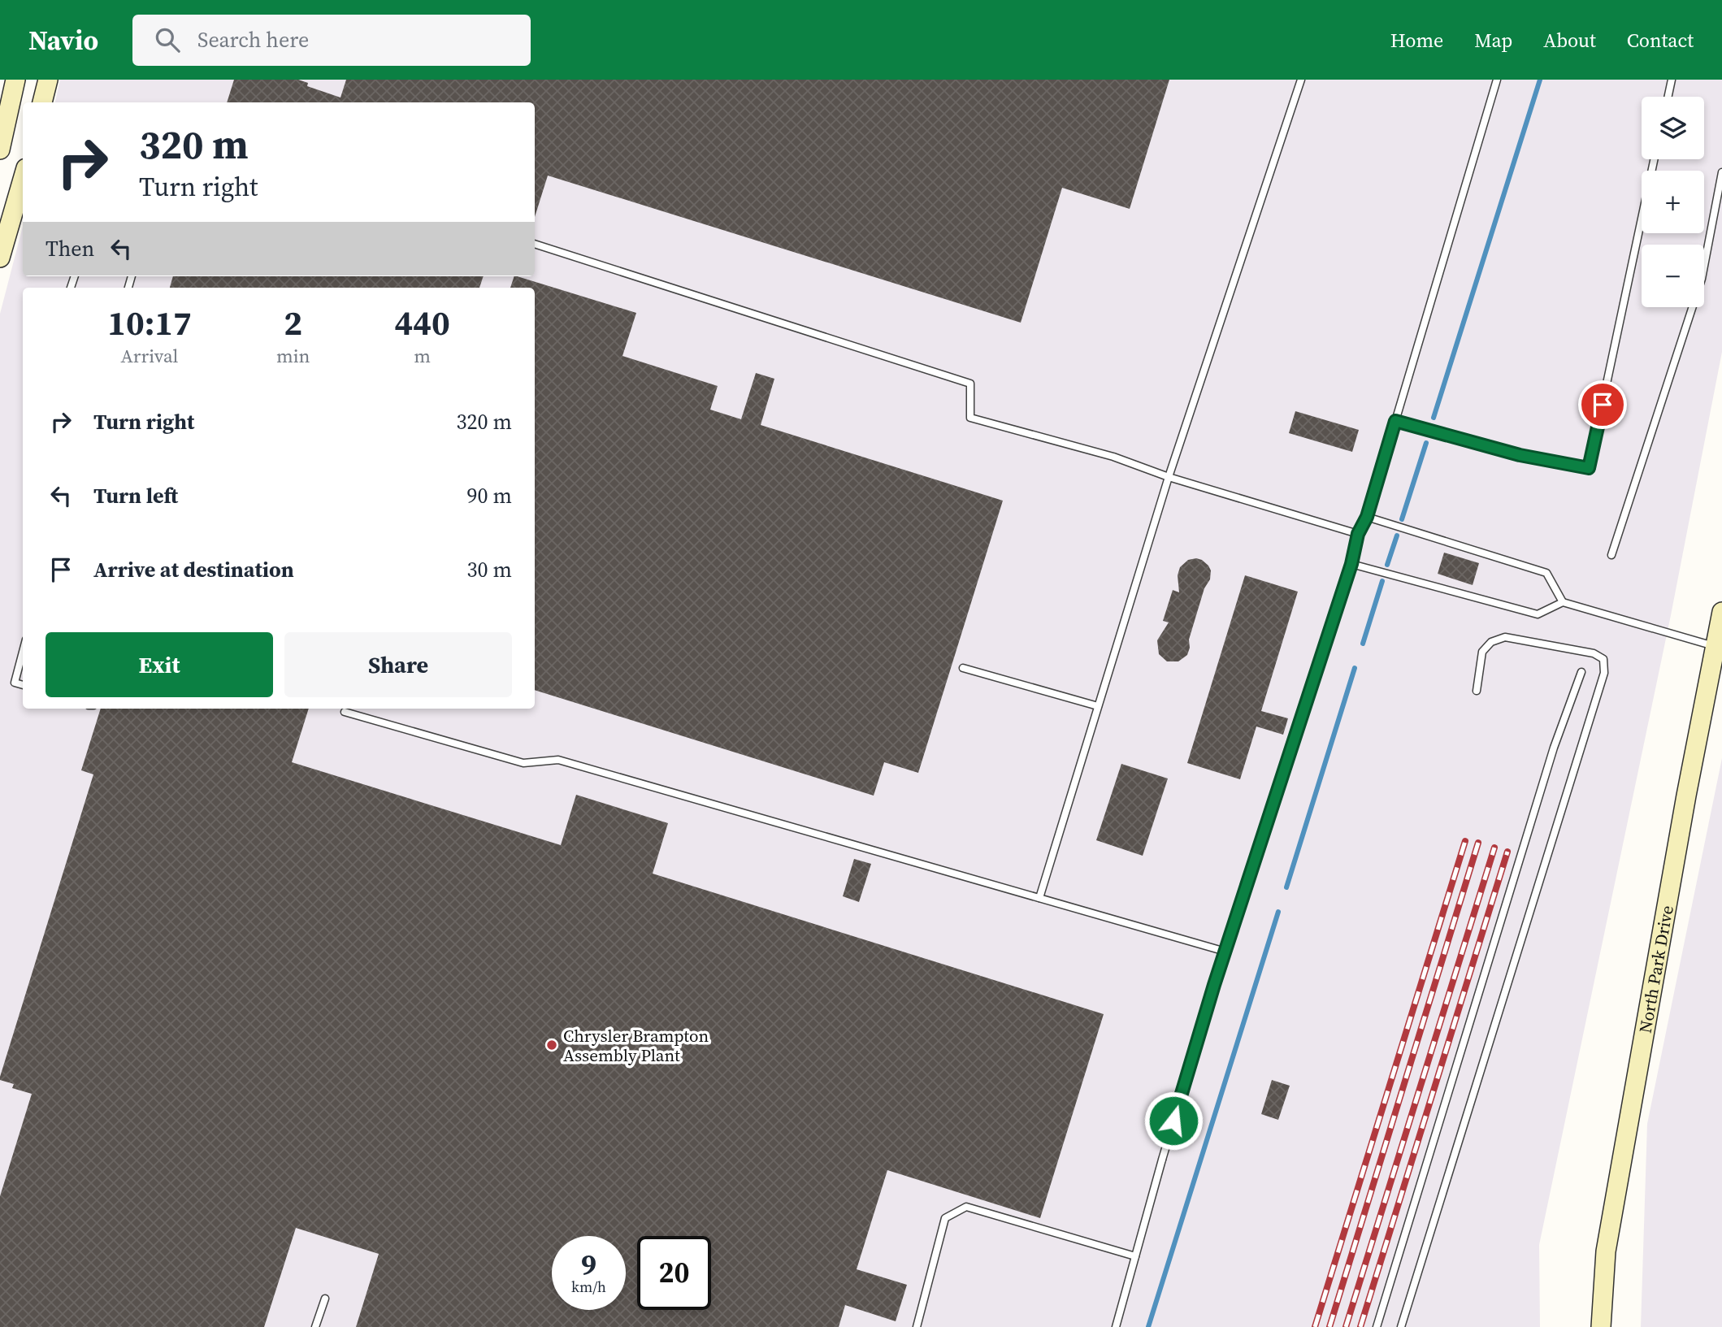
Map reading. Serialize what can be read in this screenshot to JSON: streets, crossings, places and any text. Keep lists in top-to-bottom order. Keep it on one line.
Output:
{"streets":{"main road":["North Park Drive"]},"places":["Chrysler Brampton Assembly Plant"],"page":{"header":"Navio","search":"Search here","nav":["Home","Map","About","Contact"],"map_buttons":["+","−"],"turn":["320 m","Turn right"],"then":"Then","eta":["10:17","Arrival","2","min","440","m"],"list":[{"name":"Turn right","value":"320 m"},{"name":"Turn left","value":"90 m"},{"name":"Arrive at destination","value":"30 m"}],"buttons":["Exit","Share"],"speed":"9 km/h","limit":"20"}}
